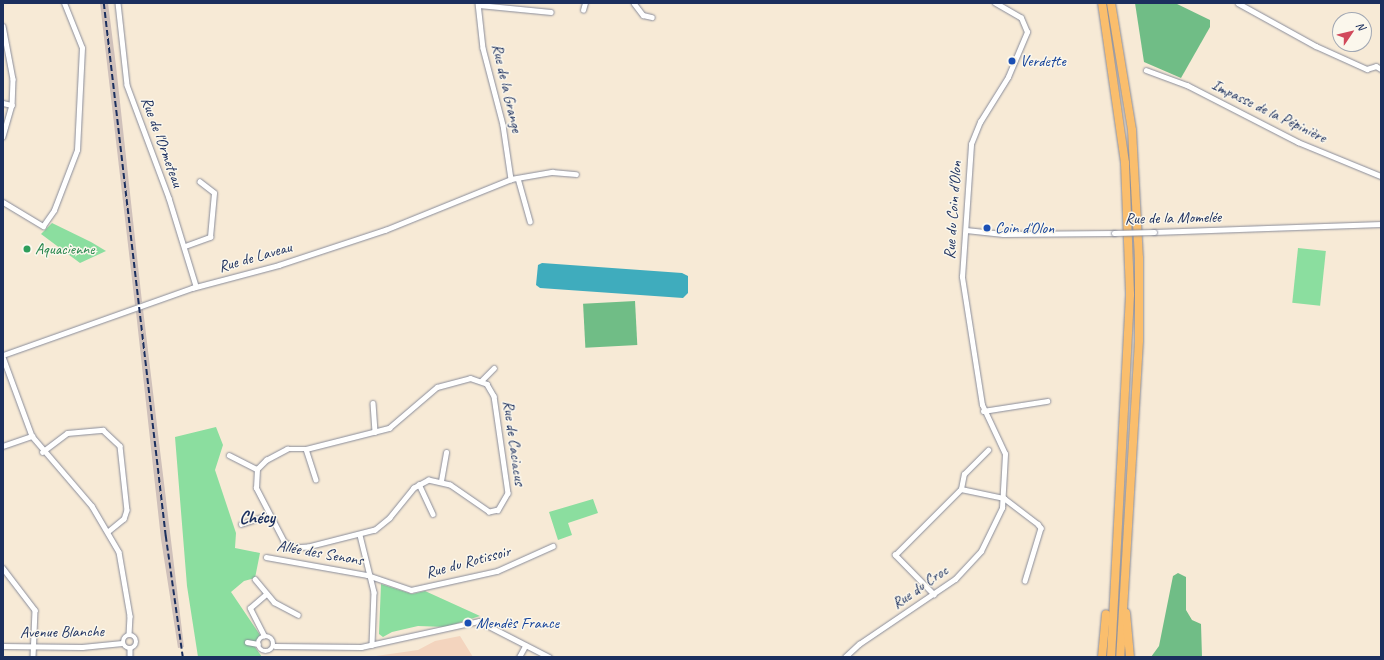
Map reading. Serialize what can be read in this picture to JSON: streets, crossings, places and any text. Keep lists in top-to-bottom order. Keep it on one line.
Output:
{"streets":{"street":["Rue de la Grange","Impasse de la Pépinière","Rue de l'Ormeteau","Rue du Coin d'Olon","Rue de la Momelée","Rue de Laveau","Rue de Caciacus","Allée des Senons","Rue du Rotissoir","Rue du Croc","Avenue Blanche"]},"crossings":[["Rue de la Grange","Rue de Laveau"],["Rue de l'Ormeteau","Rue de Laveau"],["Rue du Coin d'Olon","Rue de la Momelée"],["Rue du Coin d'Olon","Rue du Croc"],["Allée des Senons","Rue du Rotissoir"]],"districts":["Chécy"],"places":["Verdette","Coin d'Olon","Aquacienne","Mendès France"],"north":"top right"}
